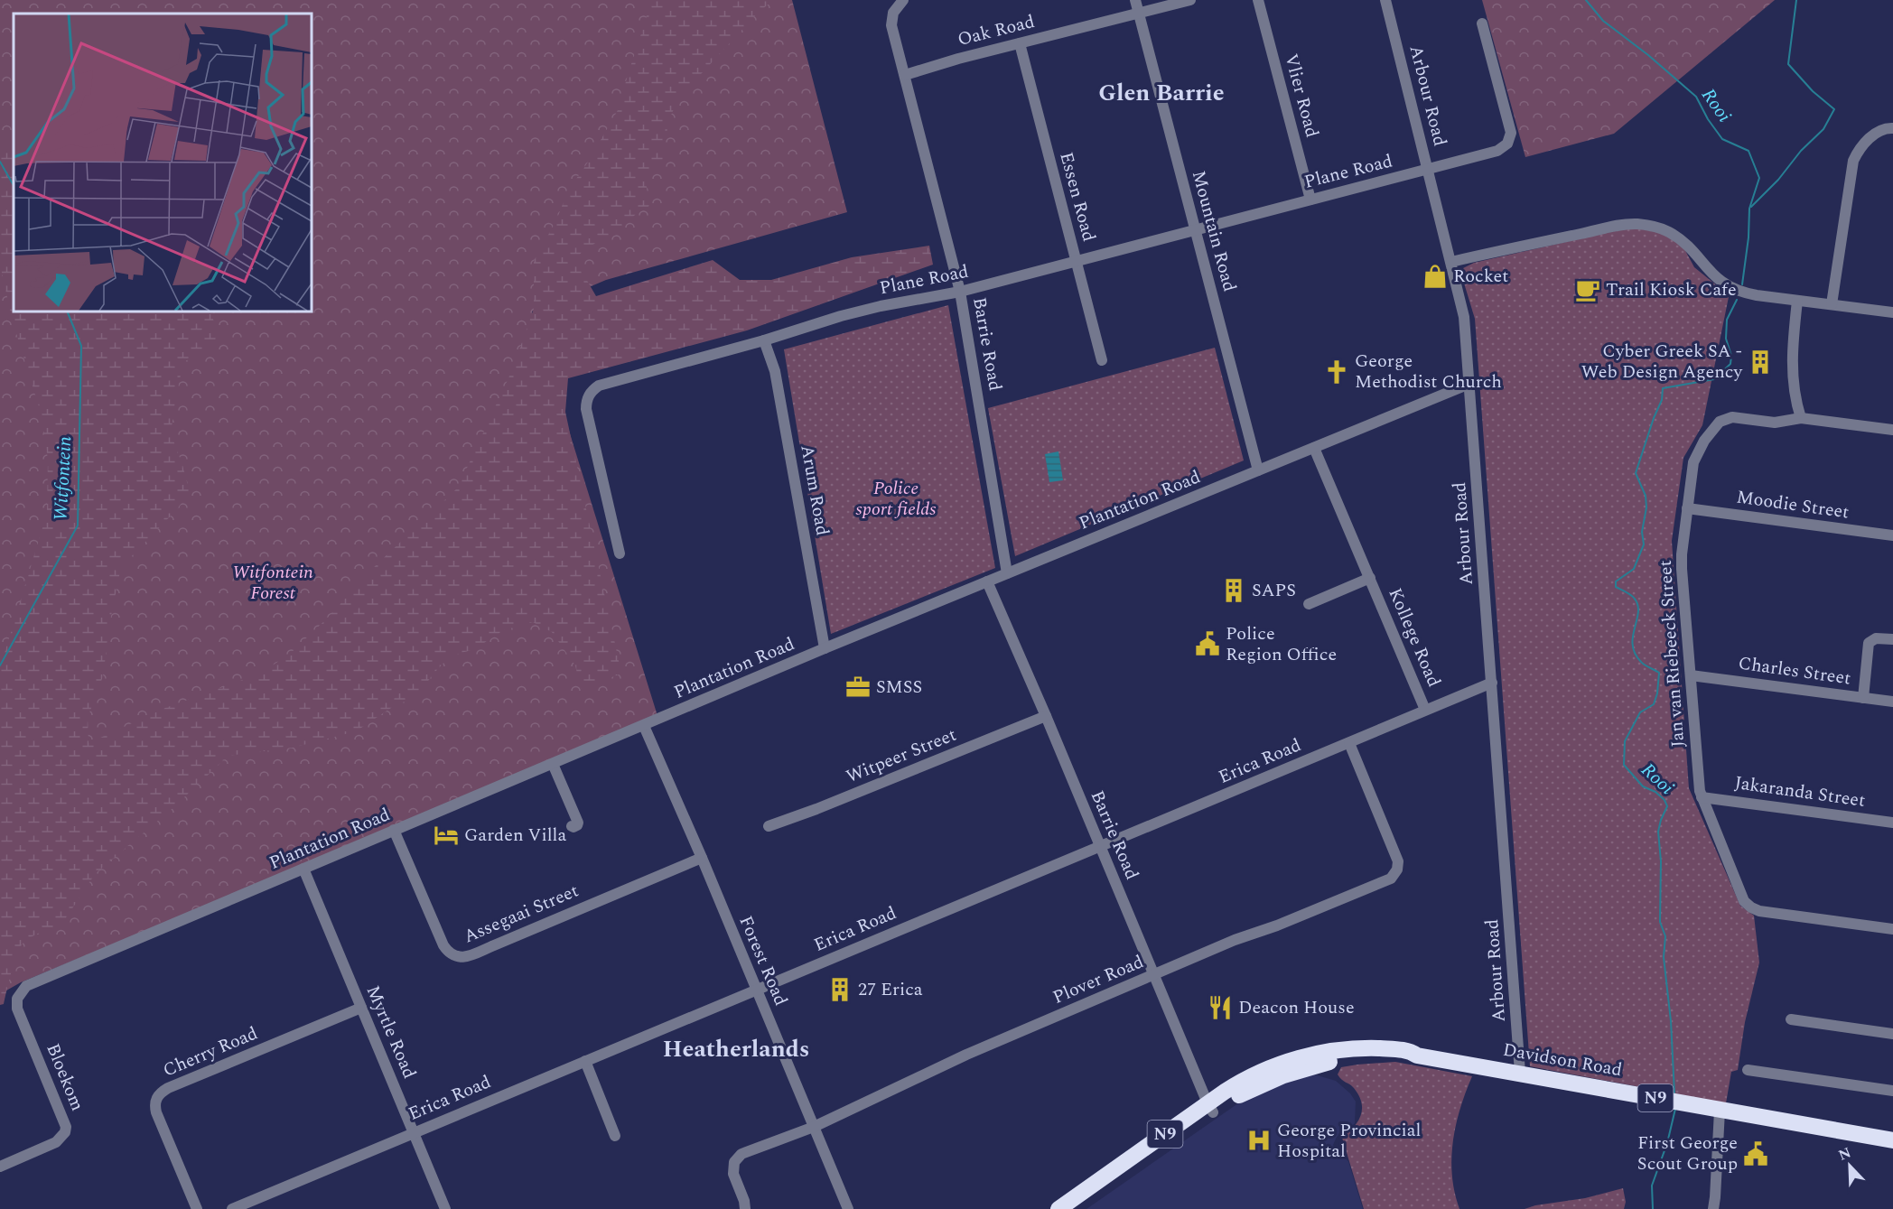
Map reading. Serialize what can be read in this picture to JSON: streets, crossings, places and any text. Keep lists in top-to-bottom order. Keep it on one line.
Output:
{"streets":{"highway":["Davidson Road","N9"],"street":["Oak Road","Vlier Road","Arbour Road","Plane Road","Essen Road","Mountain Road","Barrie Road","Arum Road","Plantation Road","Moodie Street","Kollege Road","Jan van Riebeeck Street","Charles Street","Witpeer Street","Erica Road","Jakaranda Street","Assegaai Street","Forest Road","Plover Road","Myrtle Road","Cherry Road","Bloekom"]},"crossings":[["Oak Road","Essen Road"],["Oak Road","Mountain Road"],["Oak Road","Barrie Road"],["Vlier Road","Plane Road"],["Arbour Road","Plane Road"],["Arbour Road","Plantation Road"],["Arbour Road","Erica Road"],["Arbour Road","Davidson Road"],["Plane Road","Essen Road"],["Plane Road","Mountain Road"],["Plane Road","Barrie Road"],["Plane Road","Arum Road"],["Mountain Road","Plantation Road"],["Barrie Road","Plantation Road"],["Barrie Road","Witpeer Street"],["Barrie Road","Erica Road"],["Barrie Road","Plover Road"],["Barrie Road","Davidson Road"],["Arum Road","Plantation Road"],["Plantation Road","Kollege Road"],["Plantation Road","Assegaai Street"],["Plantation Road","Forest Road"],["Plantation Road","Myrtle Road"],["Plantation Road","Bloekom"],["Moodie Street","Jan van Riebeeck Street"],["Kollege Road","Erica Road"],["Jan van Riebeeck Street","Charles Street"],["Jan van Riebeeck Street","Jakaranda Street"],["Erica Road","Forest Road"],["Erica Road","Plover Road"],["Erica Road","Myrtle Road"],["Assegaai Street","Forest Road"],["Forest Road","Plover Road"],["Myrtle Road","Cherry Road"]],"districts":["Glen Barrie","Heatherlands"],"water":["Rooi","Witfontein"],"parks":["Police sport fields","Witfontein Forest"],"places":{"shop":["Rocket"],"cafe":["Trail Kiosk Cafe"],"building":["Cyber Greek SA - Web Design Agency","SAPS","27 Erica"],"church":["George Methodist Church"],"public building":["Police Region Office","First George Scout Group"],"office":["SMSS"],"hotel":["Garden Villa"],"restaurant":["Deacon House"],"hospital":["George Provincial Hospital"]},"north":"top left"}
